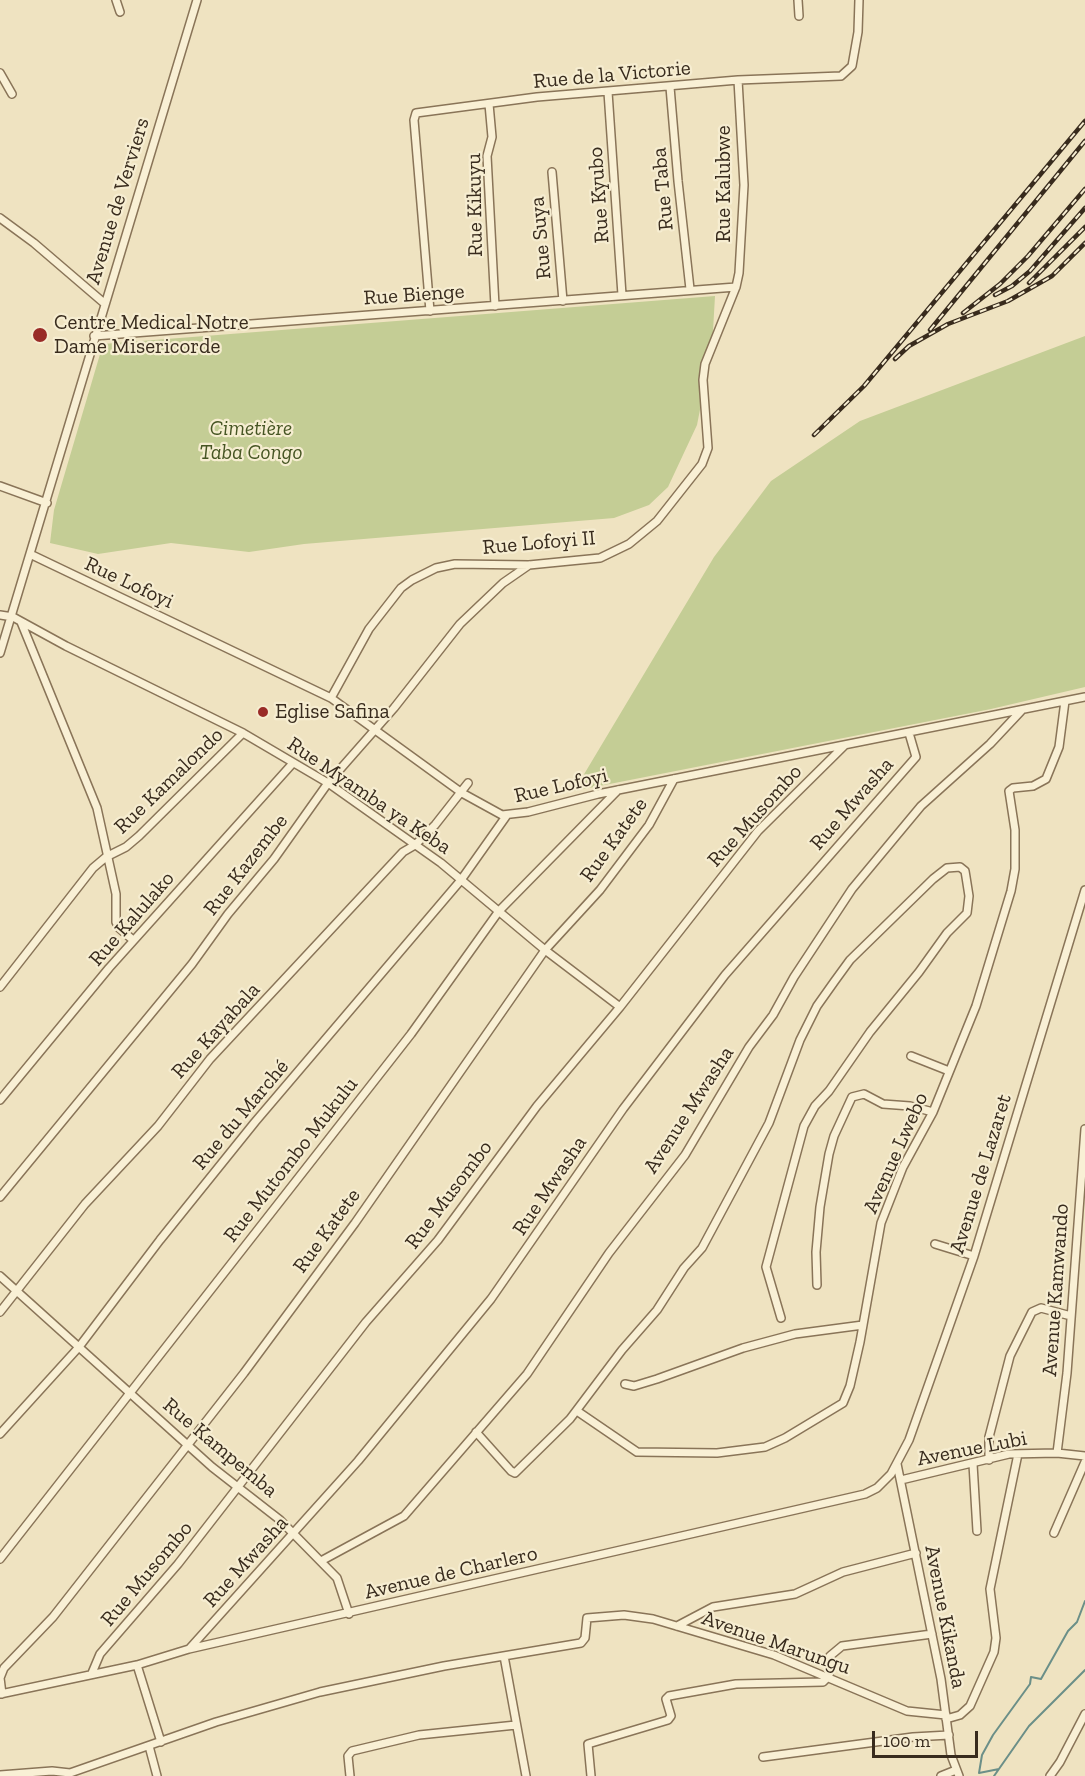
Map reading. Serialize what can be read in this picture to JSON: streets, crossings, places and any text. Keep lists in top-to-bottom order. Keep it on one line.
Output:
{"streets":{"street":["Rue de la Victorie","Rue Kalubwe","Rue Taba","Rue Kyubo","Avenue de Verviers","Rue Kikuyu","Rue Suya","Rue Bienge","Rue Lofoyi II","Rue Lofoyi","Rue Kamalondo","Rue Myamba ya Keba","Rue Mwasha","Rue Musombo","Rue Katete","Rue Kazembe","Rue Kalulako","Rue Kayabala","Avenue Mwasha","Rue du Marché","Avenue Lwebo","Rue Mutombo Mukulu","Avenue de Lazaret","Avenue Kamwando","Rue Kampemba","Avenue Lubi","Avenue de Charlero","Avenue Kikanda","Avenue Marungu"]},"crossings":[["Rue de la Victorie","Rue Kalubwe"],["Rue de la Victorie","Rue Taba"],["Rue de la Victorie","Rue Kyubo"],["Rue de la Victorie","Rue Kikuyu"],["Rue de la Victorie","Rue Bienge"],["Rue Kalubwe","Rue Bienge"],["Rue Kalubwe","Rue Lofoyi II"],["Rue Taba","Rue Bienge"],["Rue Kyubo","Rue Bienge"],["Avenue de Verviers","Rue Bienge"],["Avenue de Verviers","Rue Lofoyi"],["Avenue de Verviers","Rue Myamba ya Keba"],["Rue Kikuyu","Rue Bienge"],["Rue Suya","Rue Bienge"],["Rue Bienge","Rue Lofoyi II"],["Rue Lofoyi II","Rue Lofoyi"],["Rue Lofoyi II","Rue Kazembe"],["Rue Lofoyi","Rue Mwasha"],["Rue Lofoyi","Rue Musombo"],["Rue Lofoyi","Rue Katete"],["Rue Lofoyi","Rue Kazembe"],["Rue Lofoyi","Rue Kayabala"],["Rue Lofoyi","Avenue Mwasha"],["Rue Lofoyi","Rue du Marché"],["Rue Lofoyi","Avenue Lwebo"],["Rue Lofoyi","Rue Mutombo Mukulu"],["Rue Kamalondo","Rue Myamba ya Keba"],["Rue Myamba ya Keba","Rue Musombo"],["Rue Myamba ya Keba","Rue Katete"],["Rue Myamba ya Keba","Rue Kazembe"],["Rue Myamba ya Keba","Rue Kalulako"],["Rue Myamba ya Keba","Rue Kayabala"],["Rue Myamba ya Keba","Rue du Marché"],["Rue Myamba ya Keba","Rue Mutombo Mukulu"],["Rue Mwasha","Rue Kampemba"],["Rue Mwasha","Avenue de Charlero"],["Rue Musombo","Rue Kampemba"],["Rue Musombo","Avenue de Charlero"],["Rue Katete","Rue Kampemba"],["Rue Katete","Avenue de Charlero"],["Rue Kayabala","Rue Kampemba"],["Avenue Mwasha","Rue Kampemba"],["Rue du Marché","Rue Kampemba"],["Rue Mutombo Mukulu","Rue Kampemba"],["Avenue de Lazaret","Avenue de Charlero"],["Avenue de Lazaret","Avenue Kikanda"],["Avenue Kamwando","Avenue Lubi"],["Rue Kampemba","Avenue de Charlero"],["Avenue Lubi","Avenue Kikanda"],["Avenue de Charlero","Avenue Kikanda"],["Avenue Kikanda","Avenue Marungu"]],"parks":["Cimetière Taba Congo"],"places":["Centre Medical Notre Dame Misericorde","Eglise Safina"],"scale_bar":"100 m"}
